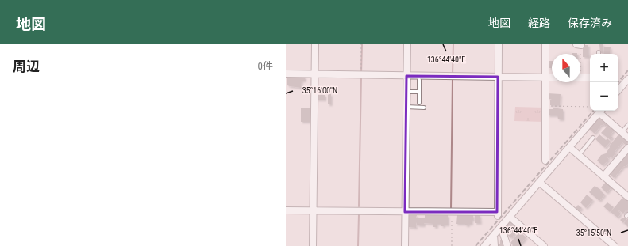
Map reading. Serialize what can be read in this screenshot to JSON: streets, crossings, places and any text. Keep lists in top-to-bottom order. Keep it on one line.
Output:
{"north":"top","page":{"header":"地図","nav":["地図","経路","保存済み"],"heading":["周辺","0件"],"map_buttons":["+","−"]},"coordinates":["136°44'40\"E","35°16'00\"N","35°15'50\"N"]}
